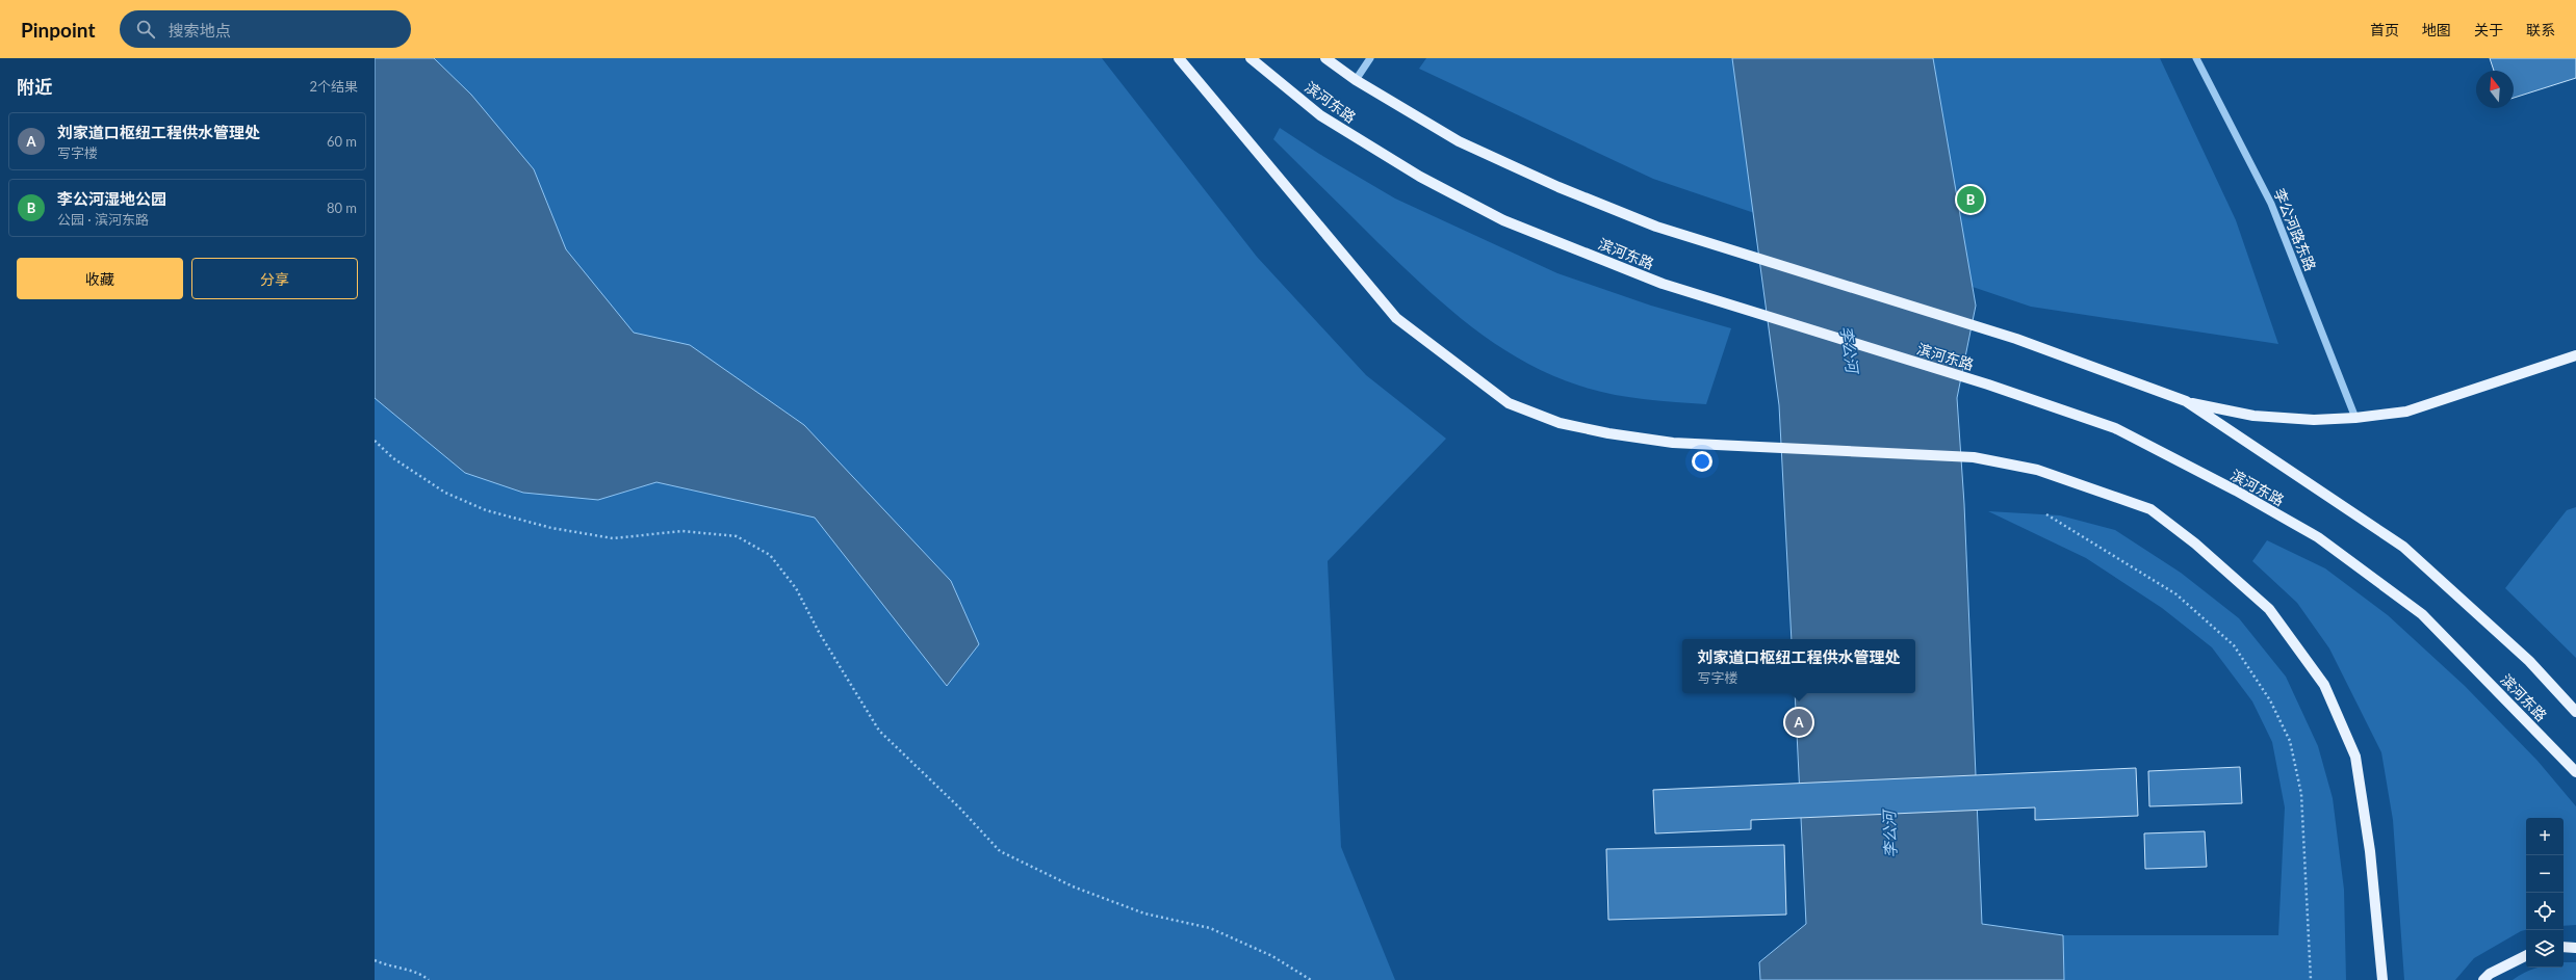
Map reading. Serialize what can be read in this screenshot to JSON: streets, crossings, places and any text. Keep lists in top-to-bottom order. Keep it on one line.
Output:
{"streets":{"main road":["滨河东路"],"street":["李公河路东路"]},"water":["李公河"],"north":"top","page":{"header":"Pinpoint","search":"搜索地点","nav":["首页","地图","关于","联系"],"heading":["附近","2个结果"],"list":[{"mark":"A","name":"刘家道口枢纽工程供水管理处","note":"写字楼","value":"60 m"},{"mark":"B","name":"李公河湿地公园","note":"公园 · 滨河东路","value":"80 m"}],"pins":["B","A"],"buttons":["收藏","分享"],"popup":["刘家道口枢纽工程供水管理处","写字楼"],"map_buttons":["+","−"]}}
